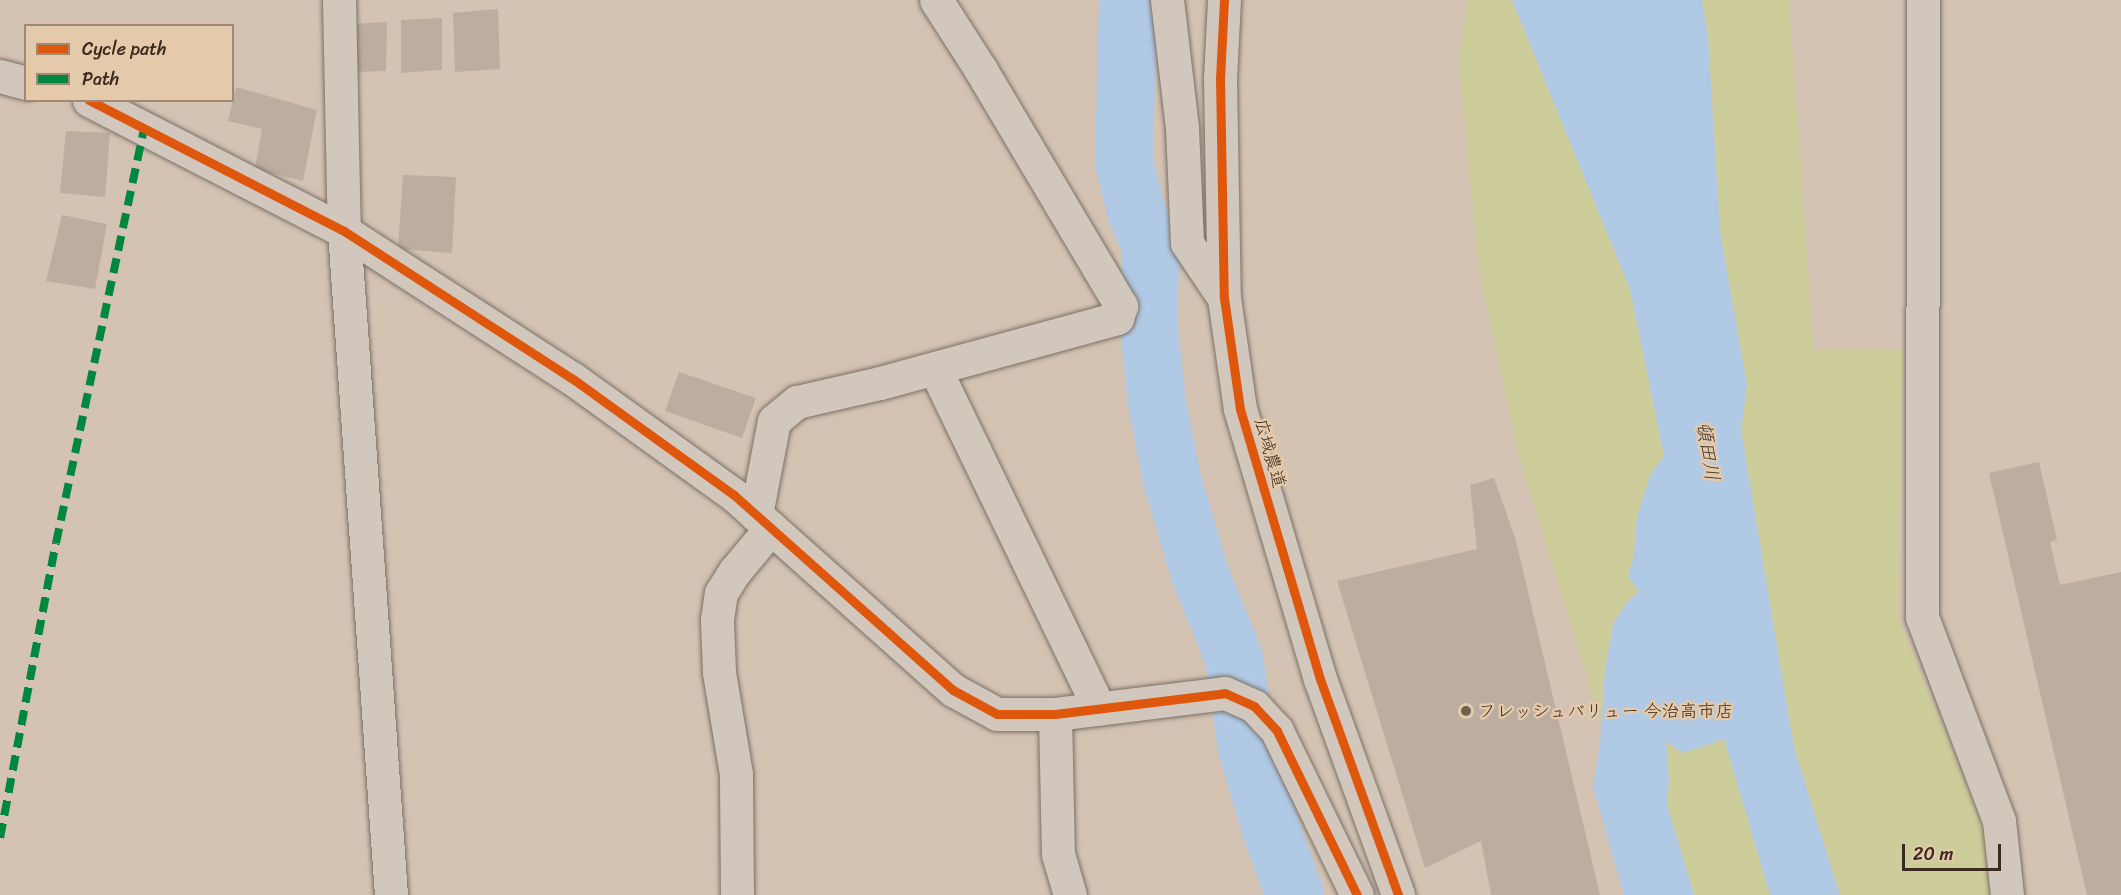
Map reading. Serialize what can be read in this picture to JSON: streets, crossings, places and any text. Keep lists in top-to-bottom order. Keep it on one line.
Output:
{"streets":{"street":["広域農道"]},"water":["頓田川"],"places":["フレッシュバリュー 今治高市店"],"legend":["Cycle path","Path"],"scale_bar":"20 m"}
